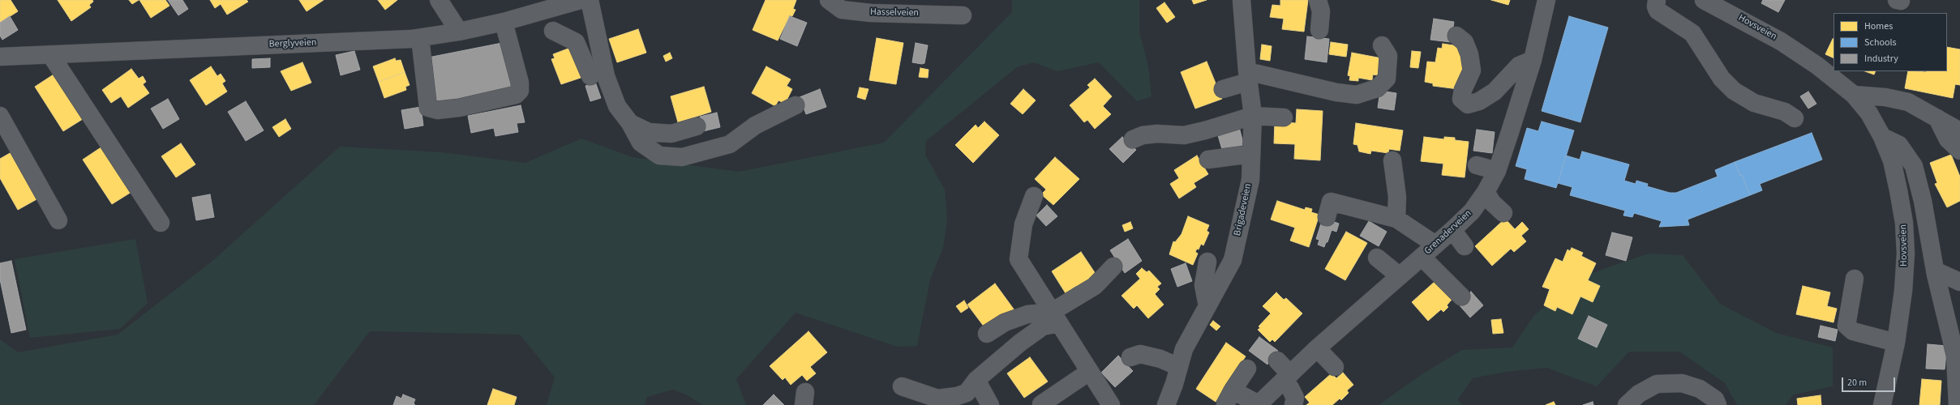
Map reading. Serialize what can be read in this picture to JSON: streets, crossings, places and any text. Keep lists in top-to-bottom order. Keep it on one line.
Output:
{"streets":{"street":["Hasselveien","Hovsveien","Berglyveien","Brigadeveien","Grenaderveien"]},"legend":["Homes","Schools","Industry"],"scale_bar":"20 m"}
